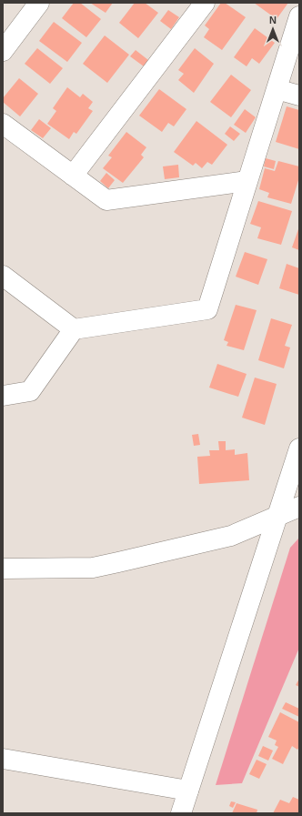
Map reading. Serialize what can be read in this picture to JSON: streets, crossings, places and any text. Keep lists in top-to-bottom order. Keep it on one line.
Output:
{"north":"top"}
